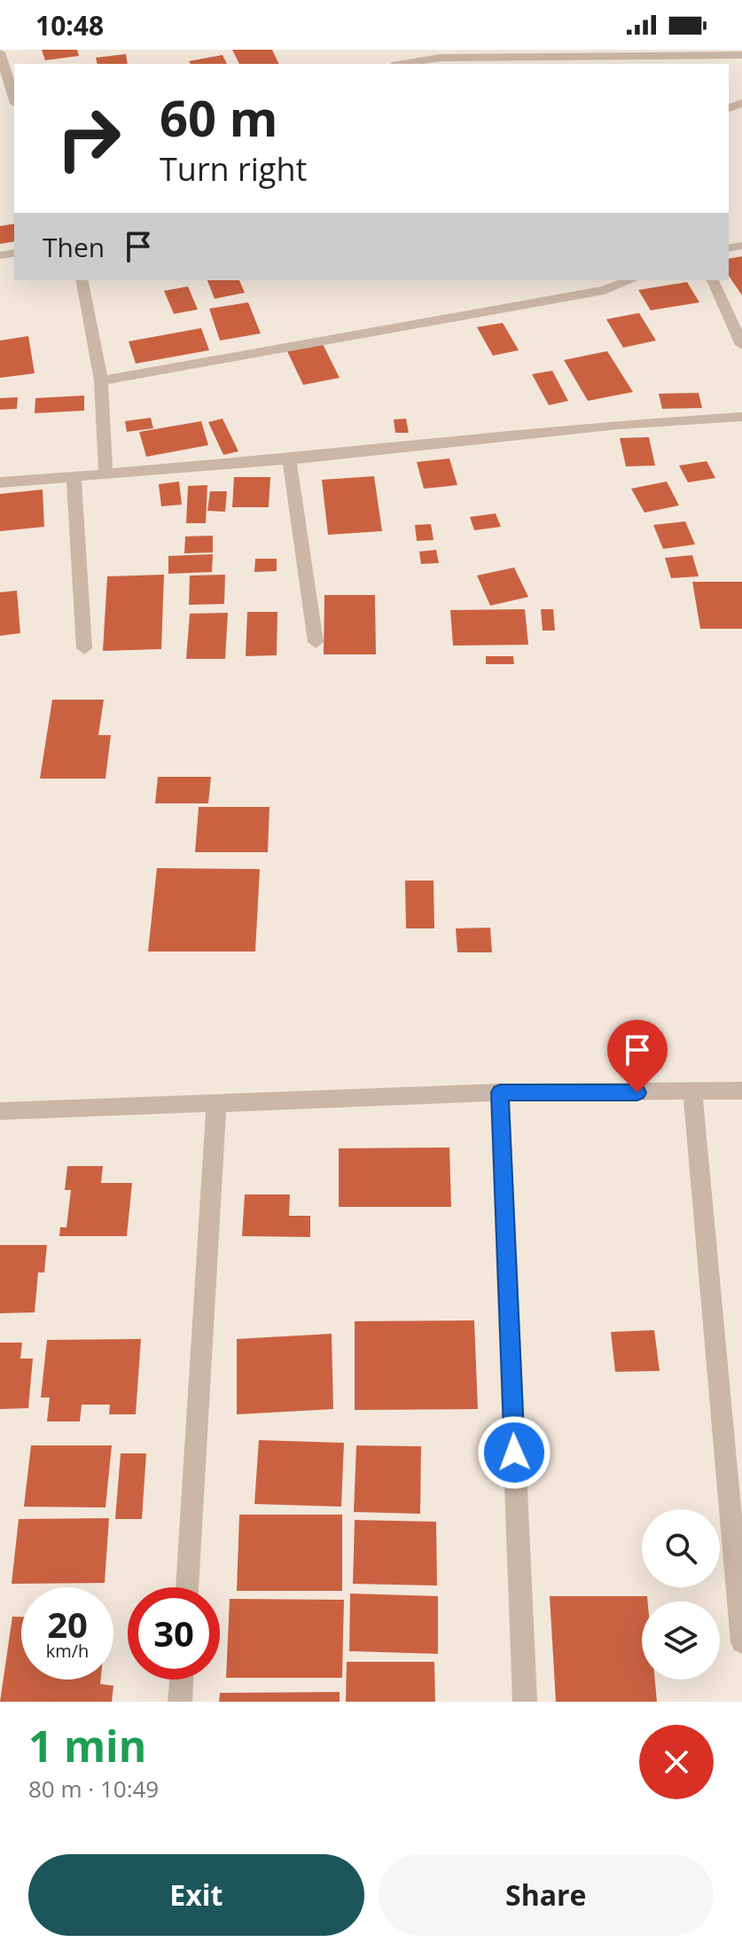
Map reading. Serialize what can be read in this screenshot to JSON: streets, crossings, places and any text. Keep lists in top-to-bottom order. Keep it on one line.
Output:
{"page":{"status":"10:48","turn":["60 m","Turn right"],"then":"Then","speed":"20 km/h","limit":"30","heading":["1 min","80 m · 10:49"],"buttons":["Exit","Share"]}}
